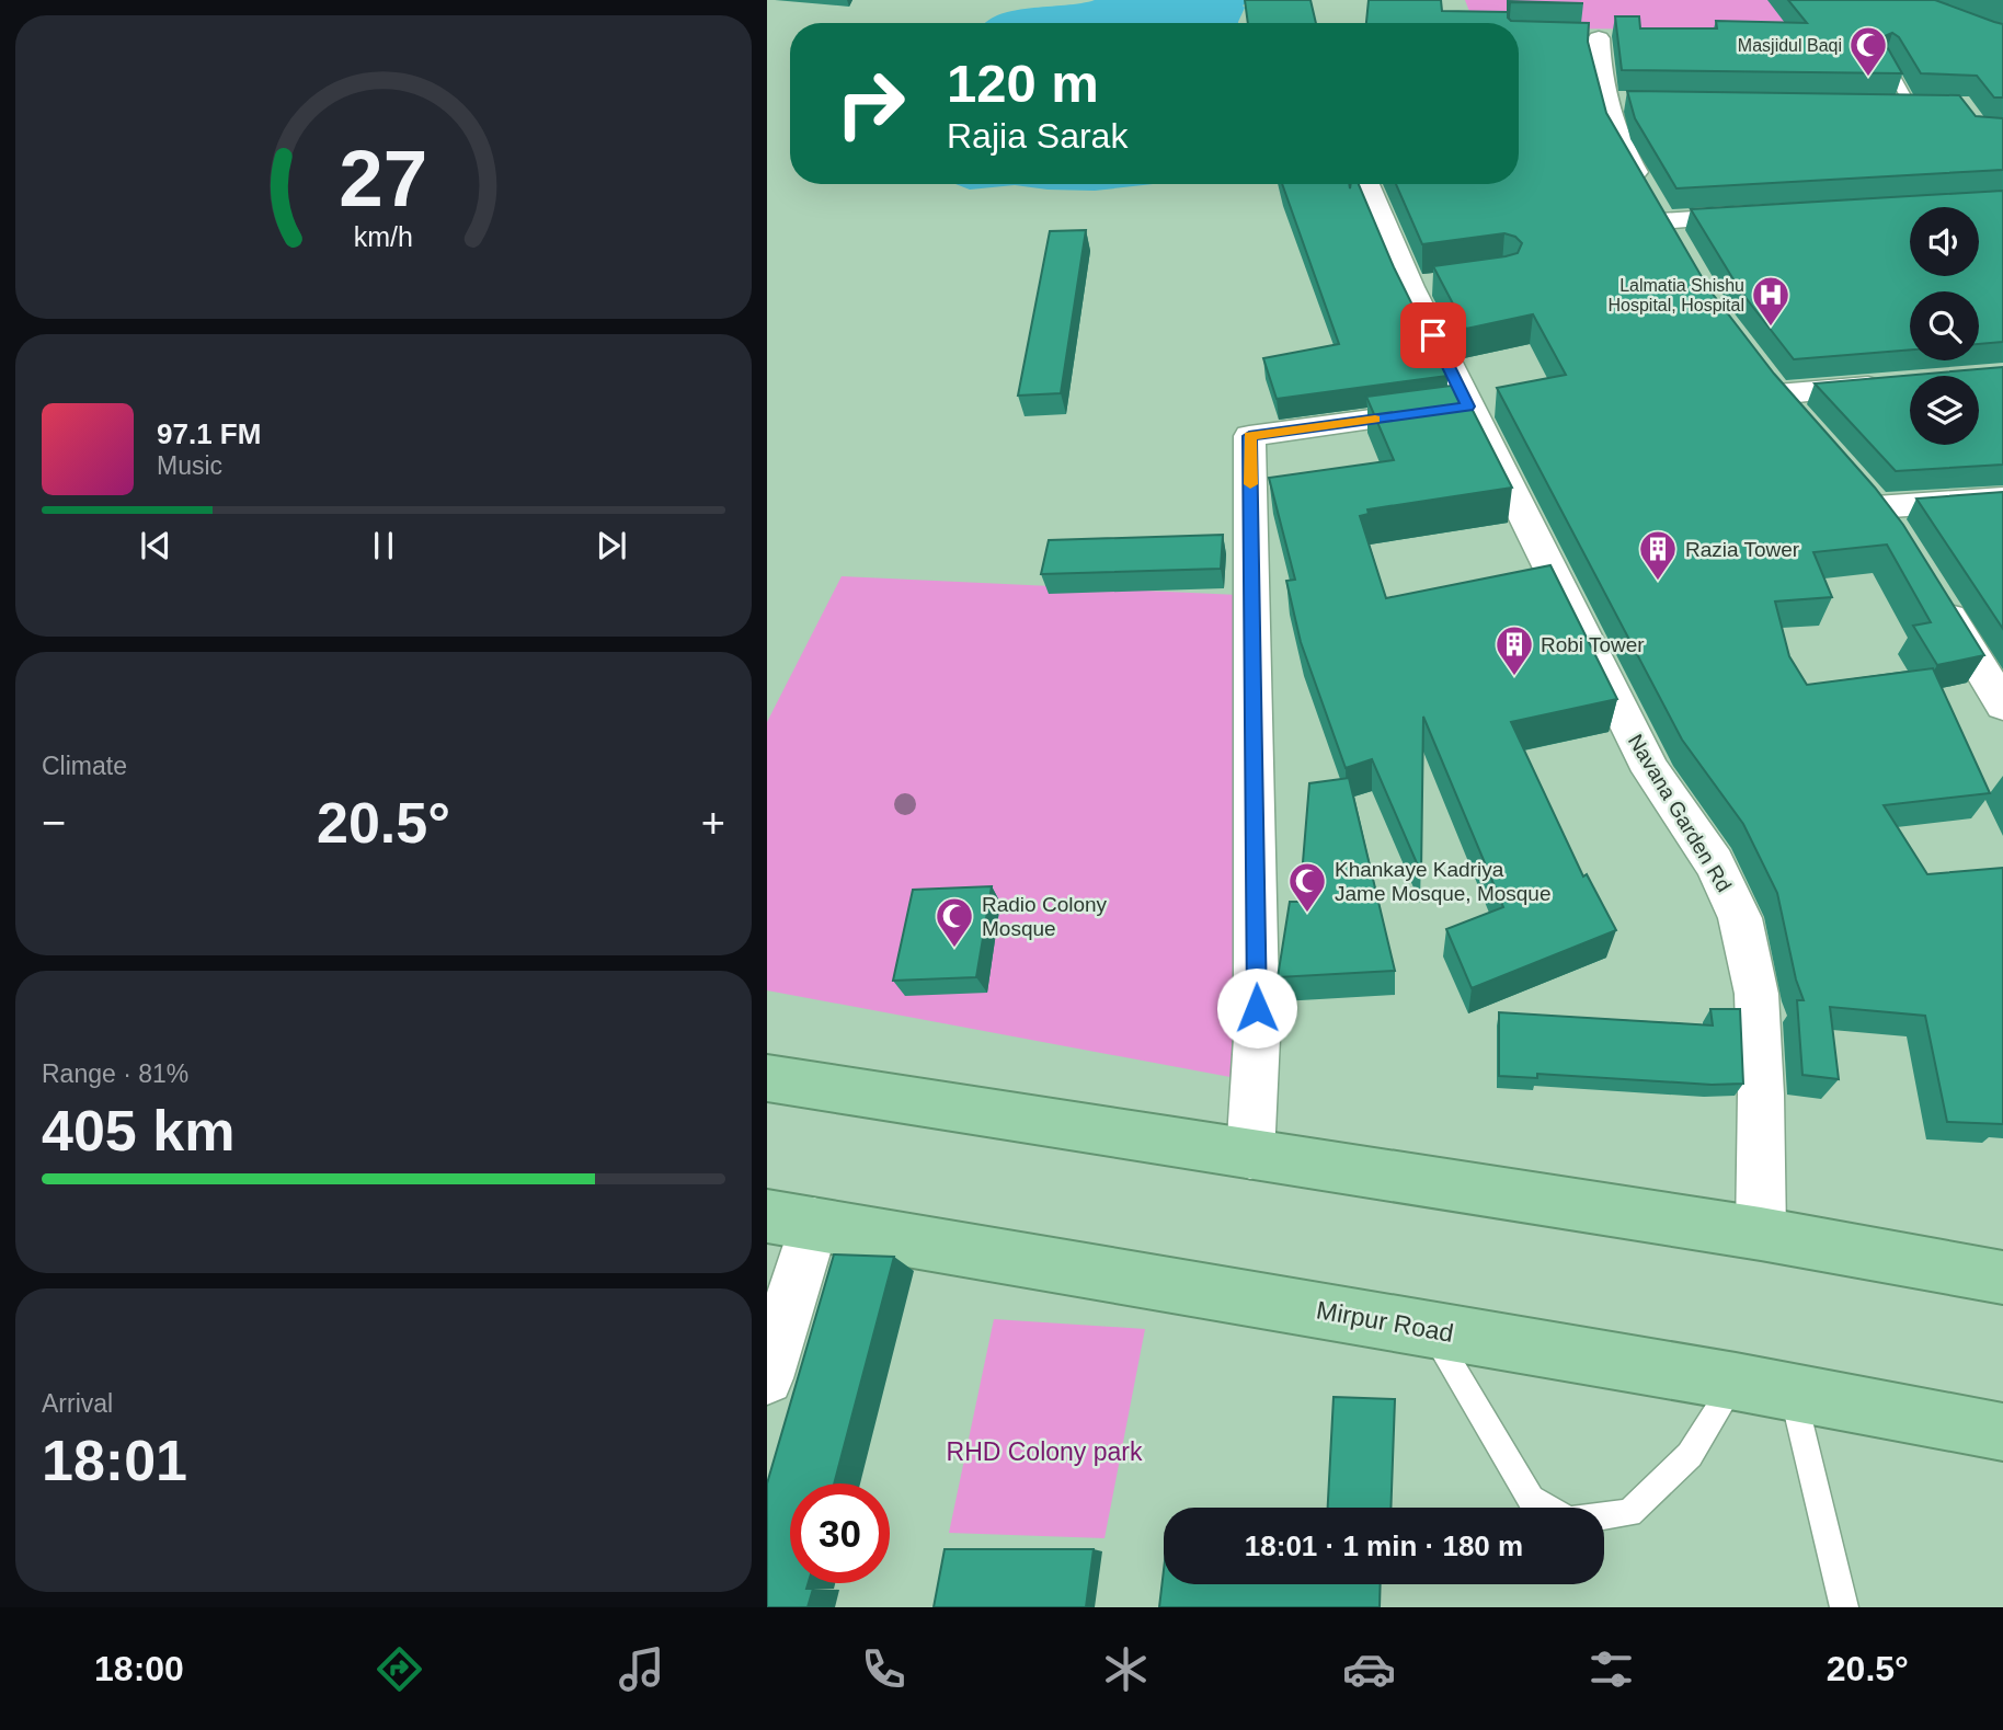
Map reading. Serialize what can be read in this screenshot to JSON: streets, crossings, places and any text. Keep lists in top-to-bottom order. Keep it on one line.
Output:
{"streets":{"highway":["Mirpur Road"],"street":["Navana Garden Rd"]},"parks":["RHD Colony park"],"places":{"mosque":["Masjidul Baqi","Khankaye Kadriya Jame Mosque, Mosque","Radio Colony Mosque"],"hospital":["Lalmatia Shishu Hospital, Hospital"],"building":["Razia Tower","Robi Tower"]},"page":{"turn":["120 m","Rajia Sarak"],"song":["97.1 FM","Music"],"tile":["Climate",["Range · 81%","405 km"],["Arrival","18:01"]],"heat":["−","20.5°","+"],"limit":"30","trip":"18:01 · 1 min · 180 m","tabs":["18:00","20.5°"],"gauge":["27","km/h"]}}
